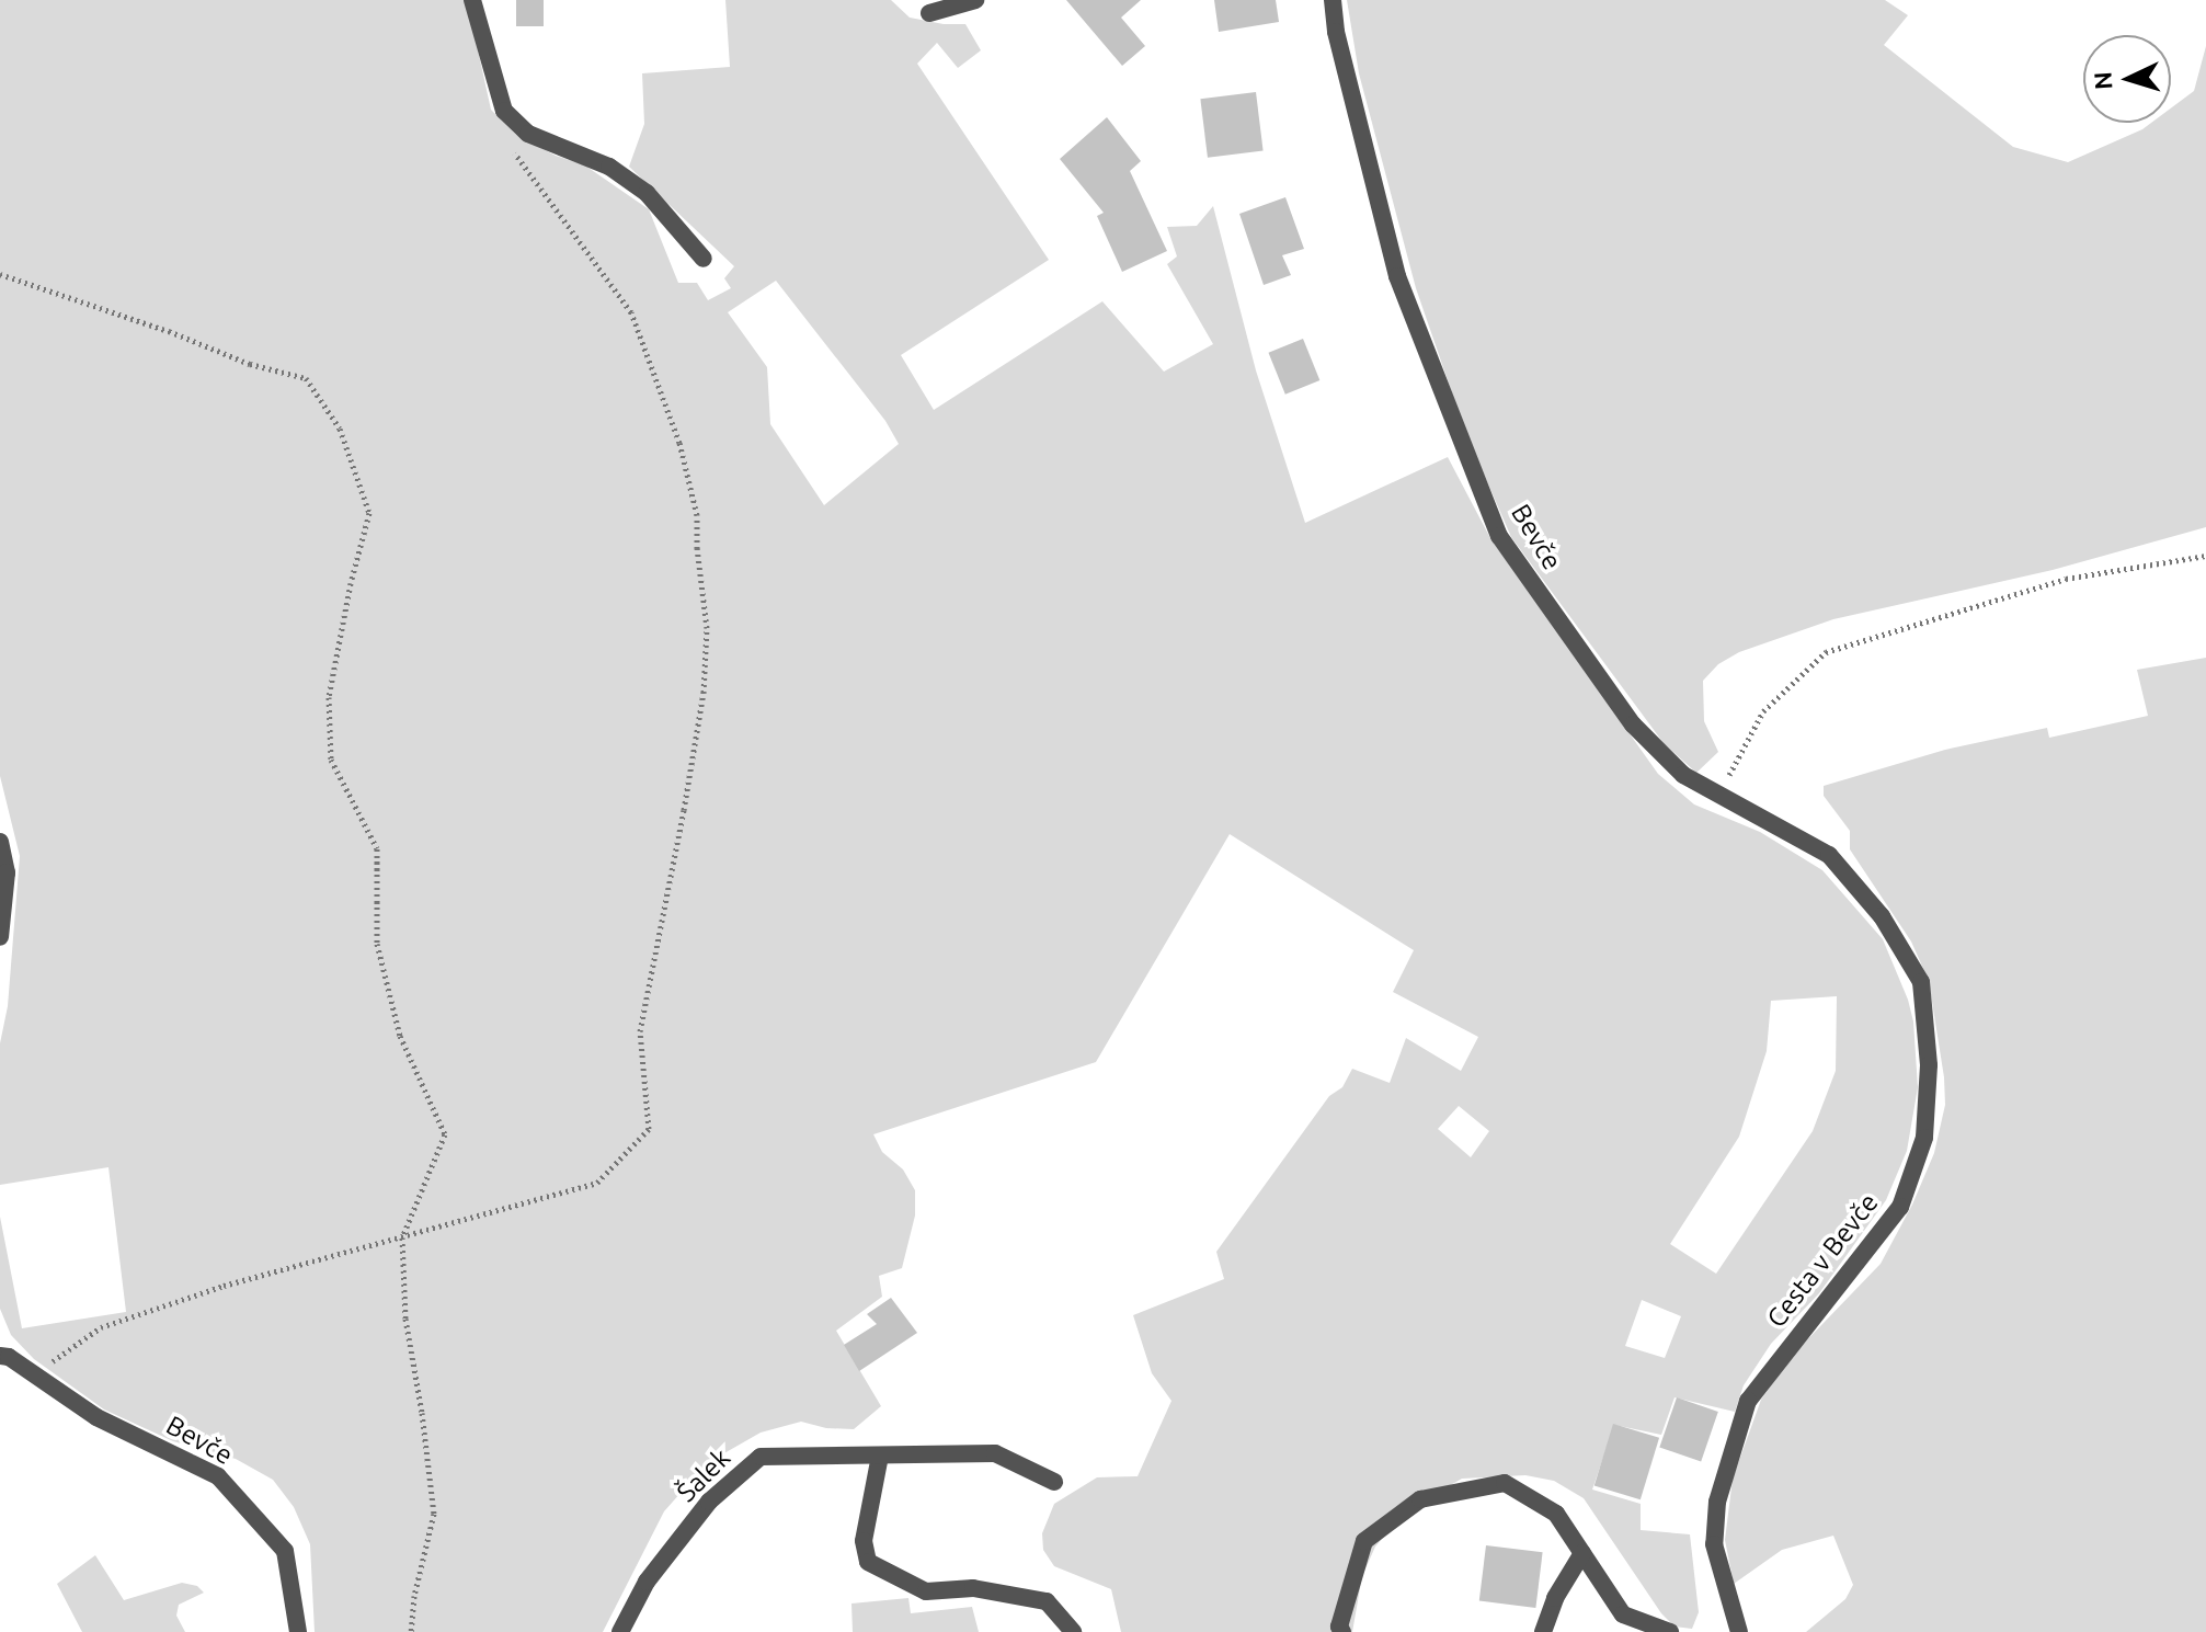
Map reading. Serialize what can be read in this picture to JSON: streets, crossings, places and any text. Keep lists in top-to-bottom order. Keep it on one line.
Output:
{"streets":{"street":["Bevče","Cesta v Bevče","Šalek"]},"crossings":[["Bevče","Cesta v Bevče"]],"north":"left"}
